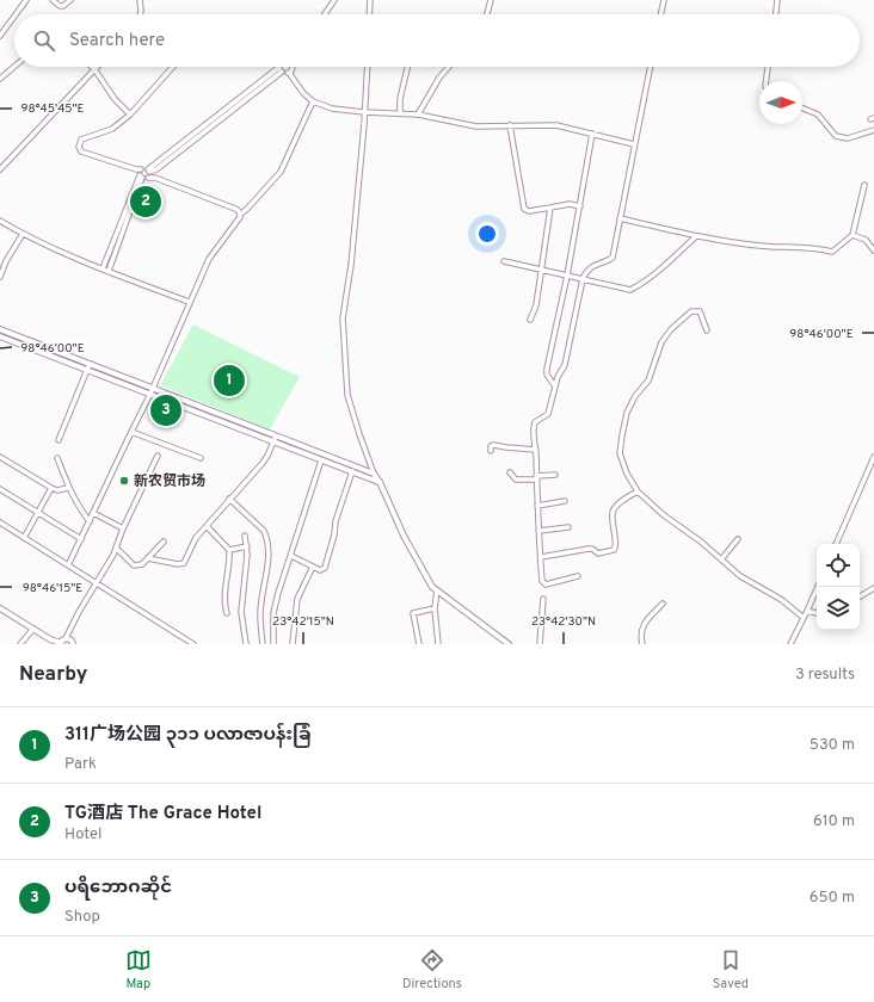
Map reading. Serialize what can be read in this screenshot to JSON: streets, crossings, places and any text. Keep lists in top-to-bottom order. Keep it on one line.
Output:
{"places":["新农贸市场"],"north":"right","page":{"search":"Search here","pins":["2","1","3"],"heading":["Nearby","3 results"],"list":[{"mark":"1","name":"311广场公园 ၃၁၁ ပလာဇာပန်းခြံ","note":"Park","value":"530 m"},{"mark":"2","name":"TG酒店 The Grace Hotel","note":"Hotel","value":"610 m"},{"mark":"3","name":"ပရိဘောဂဆိုင်","note":"Shop","value":"650 m"}],"nav":["Map","Directions","Saved"]},"coordinates":["98°45'45\"E","98°46'00\"E","98°46'15\"E","23°42'15\"N","23°42'30\"N"]}
